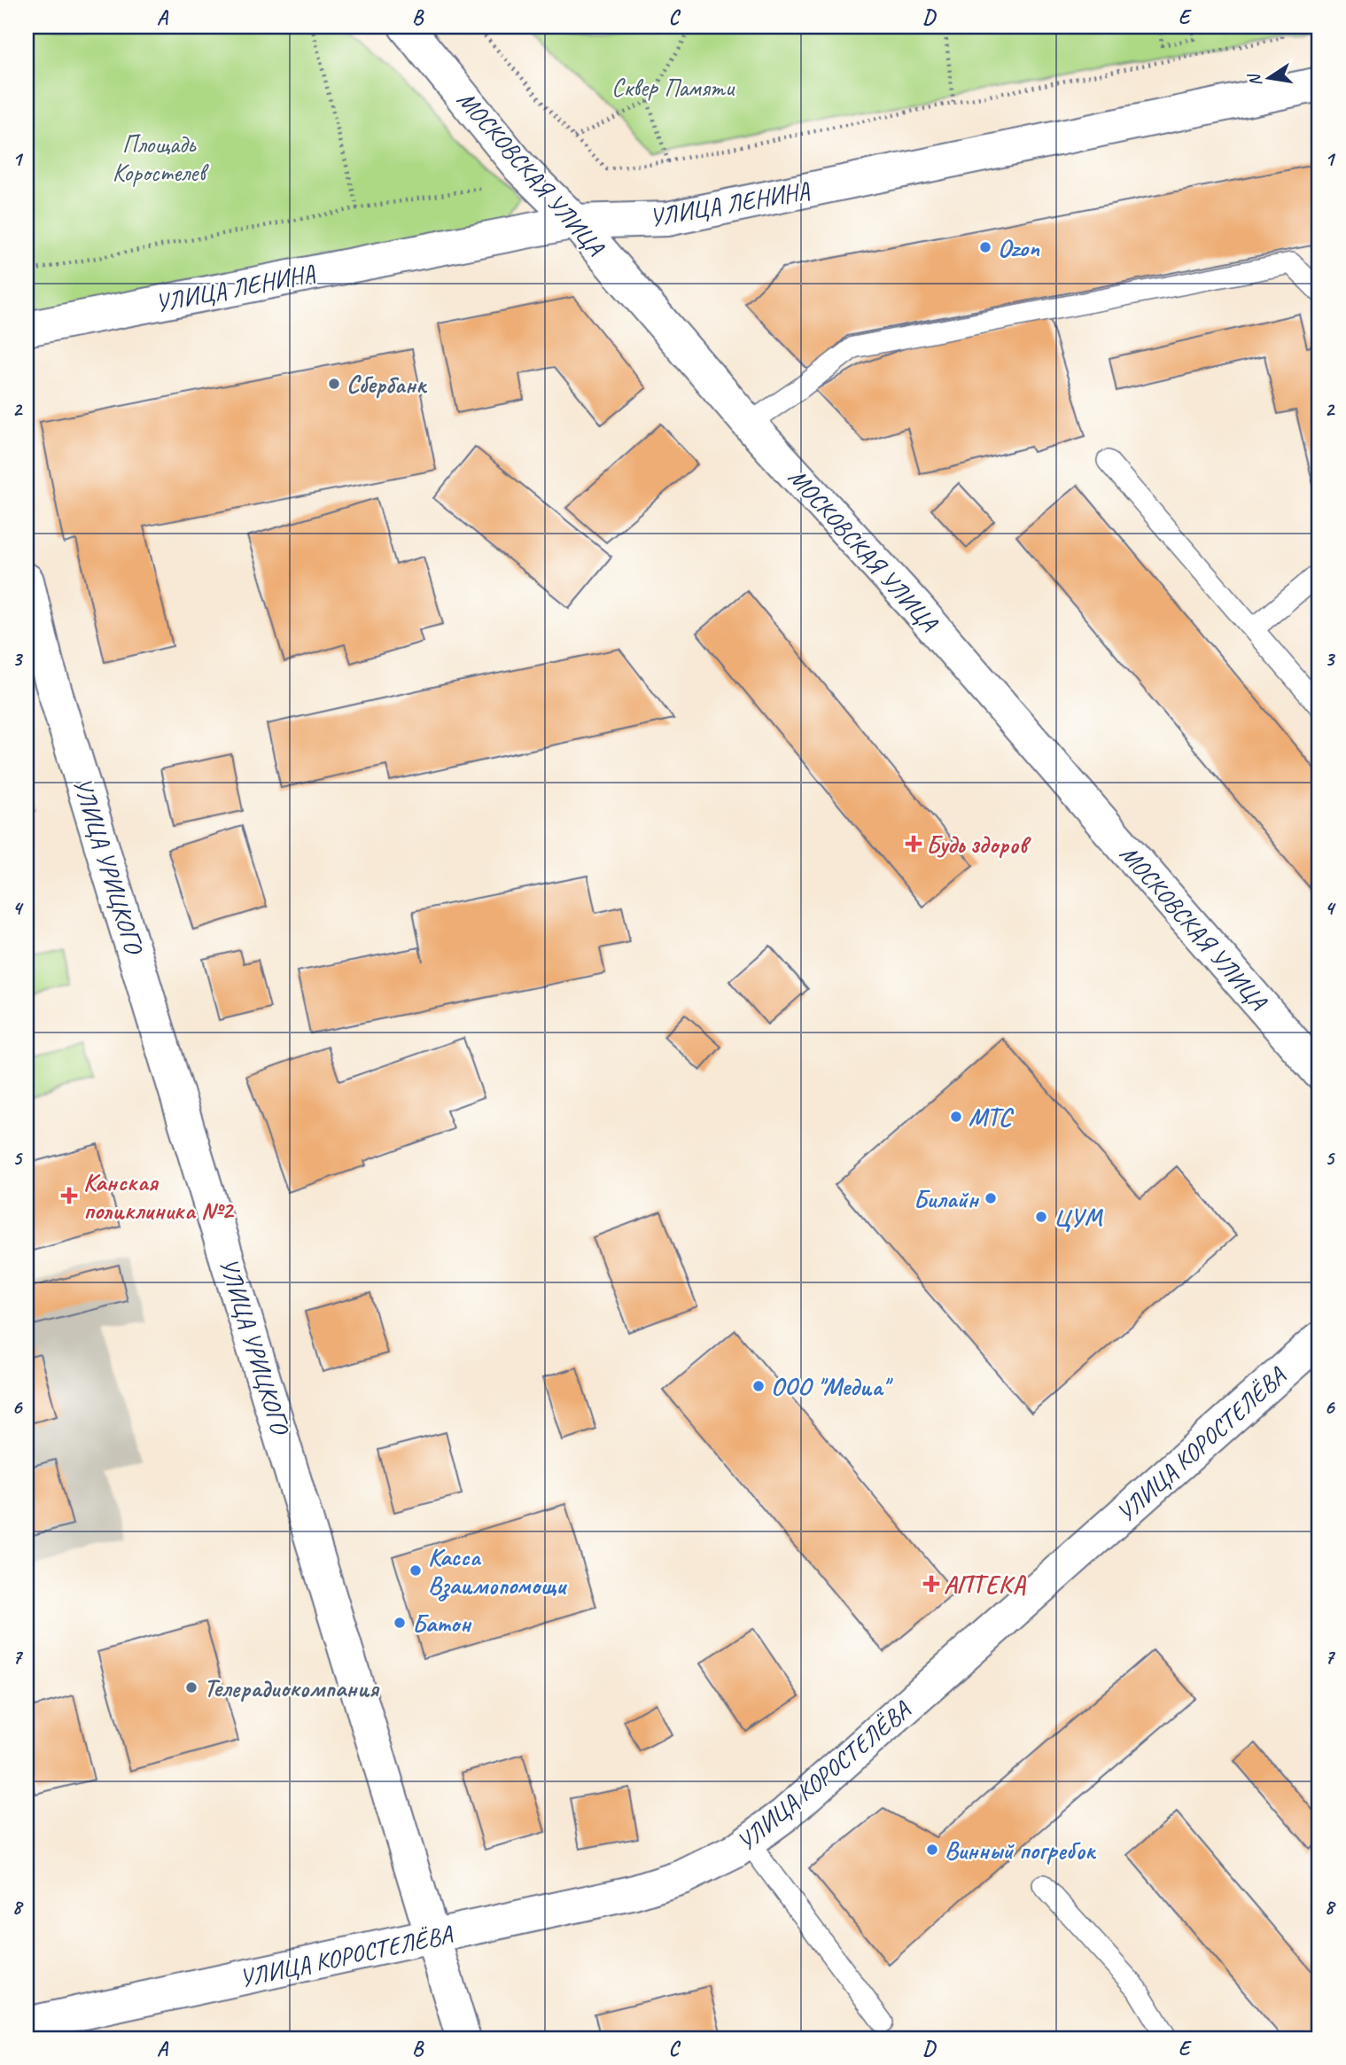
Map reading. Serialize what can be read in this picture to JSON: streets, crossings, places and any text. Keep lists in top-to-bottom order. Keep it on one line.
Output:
{"streets":{"street":["МОСКОВСКАЯ УЛИЦА","УЛИЦА ЛЕНИНА","УЛИЦА УРИЦКОГО","УЛИЦА КОРОСТЕЛЁВА"]},"crossings":[["МОСКОВСКАЯ УЛИЦА","УЛИЦА ЛЕНИНА"],["УЛИЦА УРИЦКОГО","УЛИЦА КОРОСТЕЛЁВА"]],"parks":["Сквер Памяти","Площадь Коростелев"],"places":{"other":["Ozon","Сбербанк","МТС","Билайн","ЦУМ","ООО \"Медиа\"","Касса Взаимопомощи","Батон","Телерадиокомпания","Винный погребок"],"health":["Будь здоров","Канская поликлиника №2","АПТЕКА"]},"north":"left","grid":{"columns":["A","B","C","D","E"],"rows":["1","2","3","4","5","6","7","8"]}}
